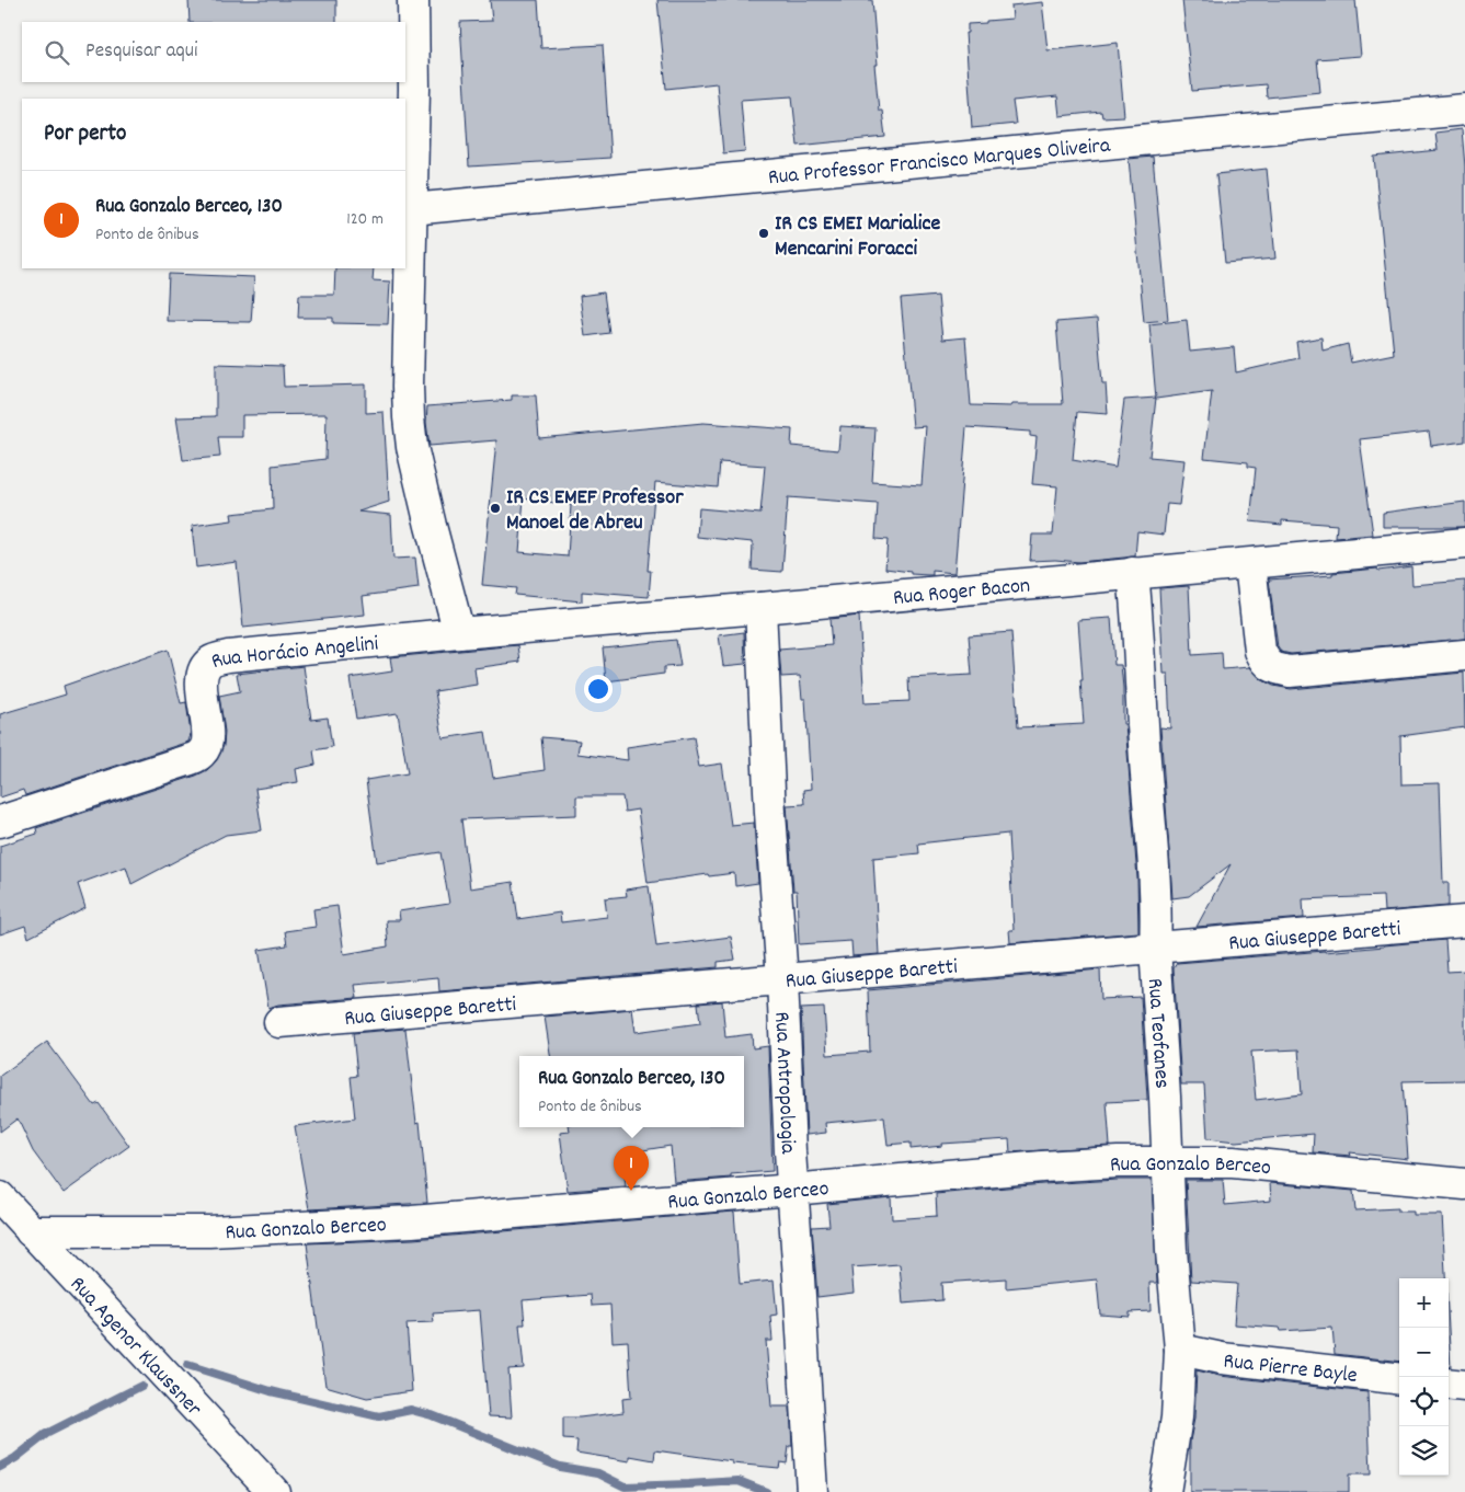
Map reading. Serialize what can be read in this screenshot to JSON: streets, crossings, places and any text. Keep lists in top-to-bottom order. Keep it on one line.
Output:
{"streets":{"street":["Rua Professor Francisco Marques Oliveira","Rua Roger Bacon","Rua Horácio Angelini","Rua Giuseppe Baretti","Rua Teofanes","Rua Antropologia","Rua Gonzalo Berceo","Rua Agenor Klaussner","Rua Pierre Bayle"]},"crossings":[["Rua Roger Bacon","Rua Horácio Angelini"],["Rua Roger Bacon","Rua Teofanes"],["Rua Roger Bacon","Rua Antropologia"],["Rua Giuseppe Baretti","Rua Teofanes"],["Rua Giuseppe Baretti","Rua Antropologia"],["Rua Teofanes","Rua Gonzalo Berceo"],["Rua Teofanes","Rua Pierre Bayle"],["Rua Antropologia","Rua Gonzalo Berceo"],["Rua Gonzalo Berceo","Rua Agenor Klaussner"]],"places":["IR CS EMEI Marialice Mencarini Foracci","IR CS EMEF Professor Manoel de Abreu"],"page":{"search":"Pesquisar aqui","heading":"Por perto","list":[{"mark":"1","name":"Rua Gonzalo Berceo, 130","note":"Ponto de ônibus","value":"120 m"}],"popup":["Rua Gonzalo Berceo, 130","Ponto de ônibus"],"pins":"1","map_buttons":["+","−"]}}
